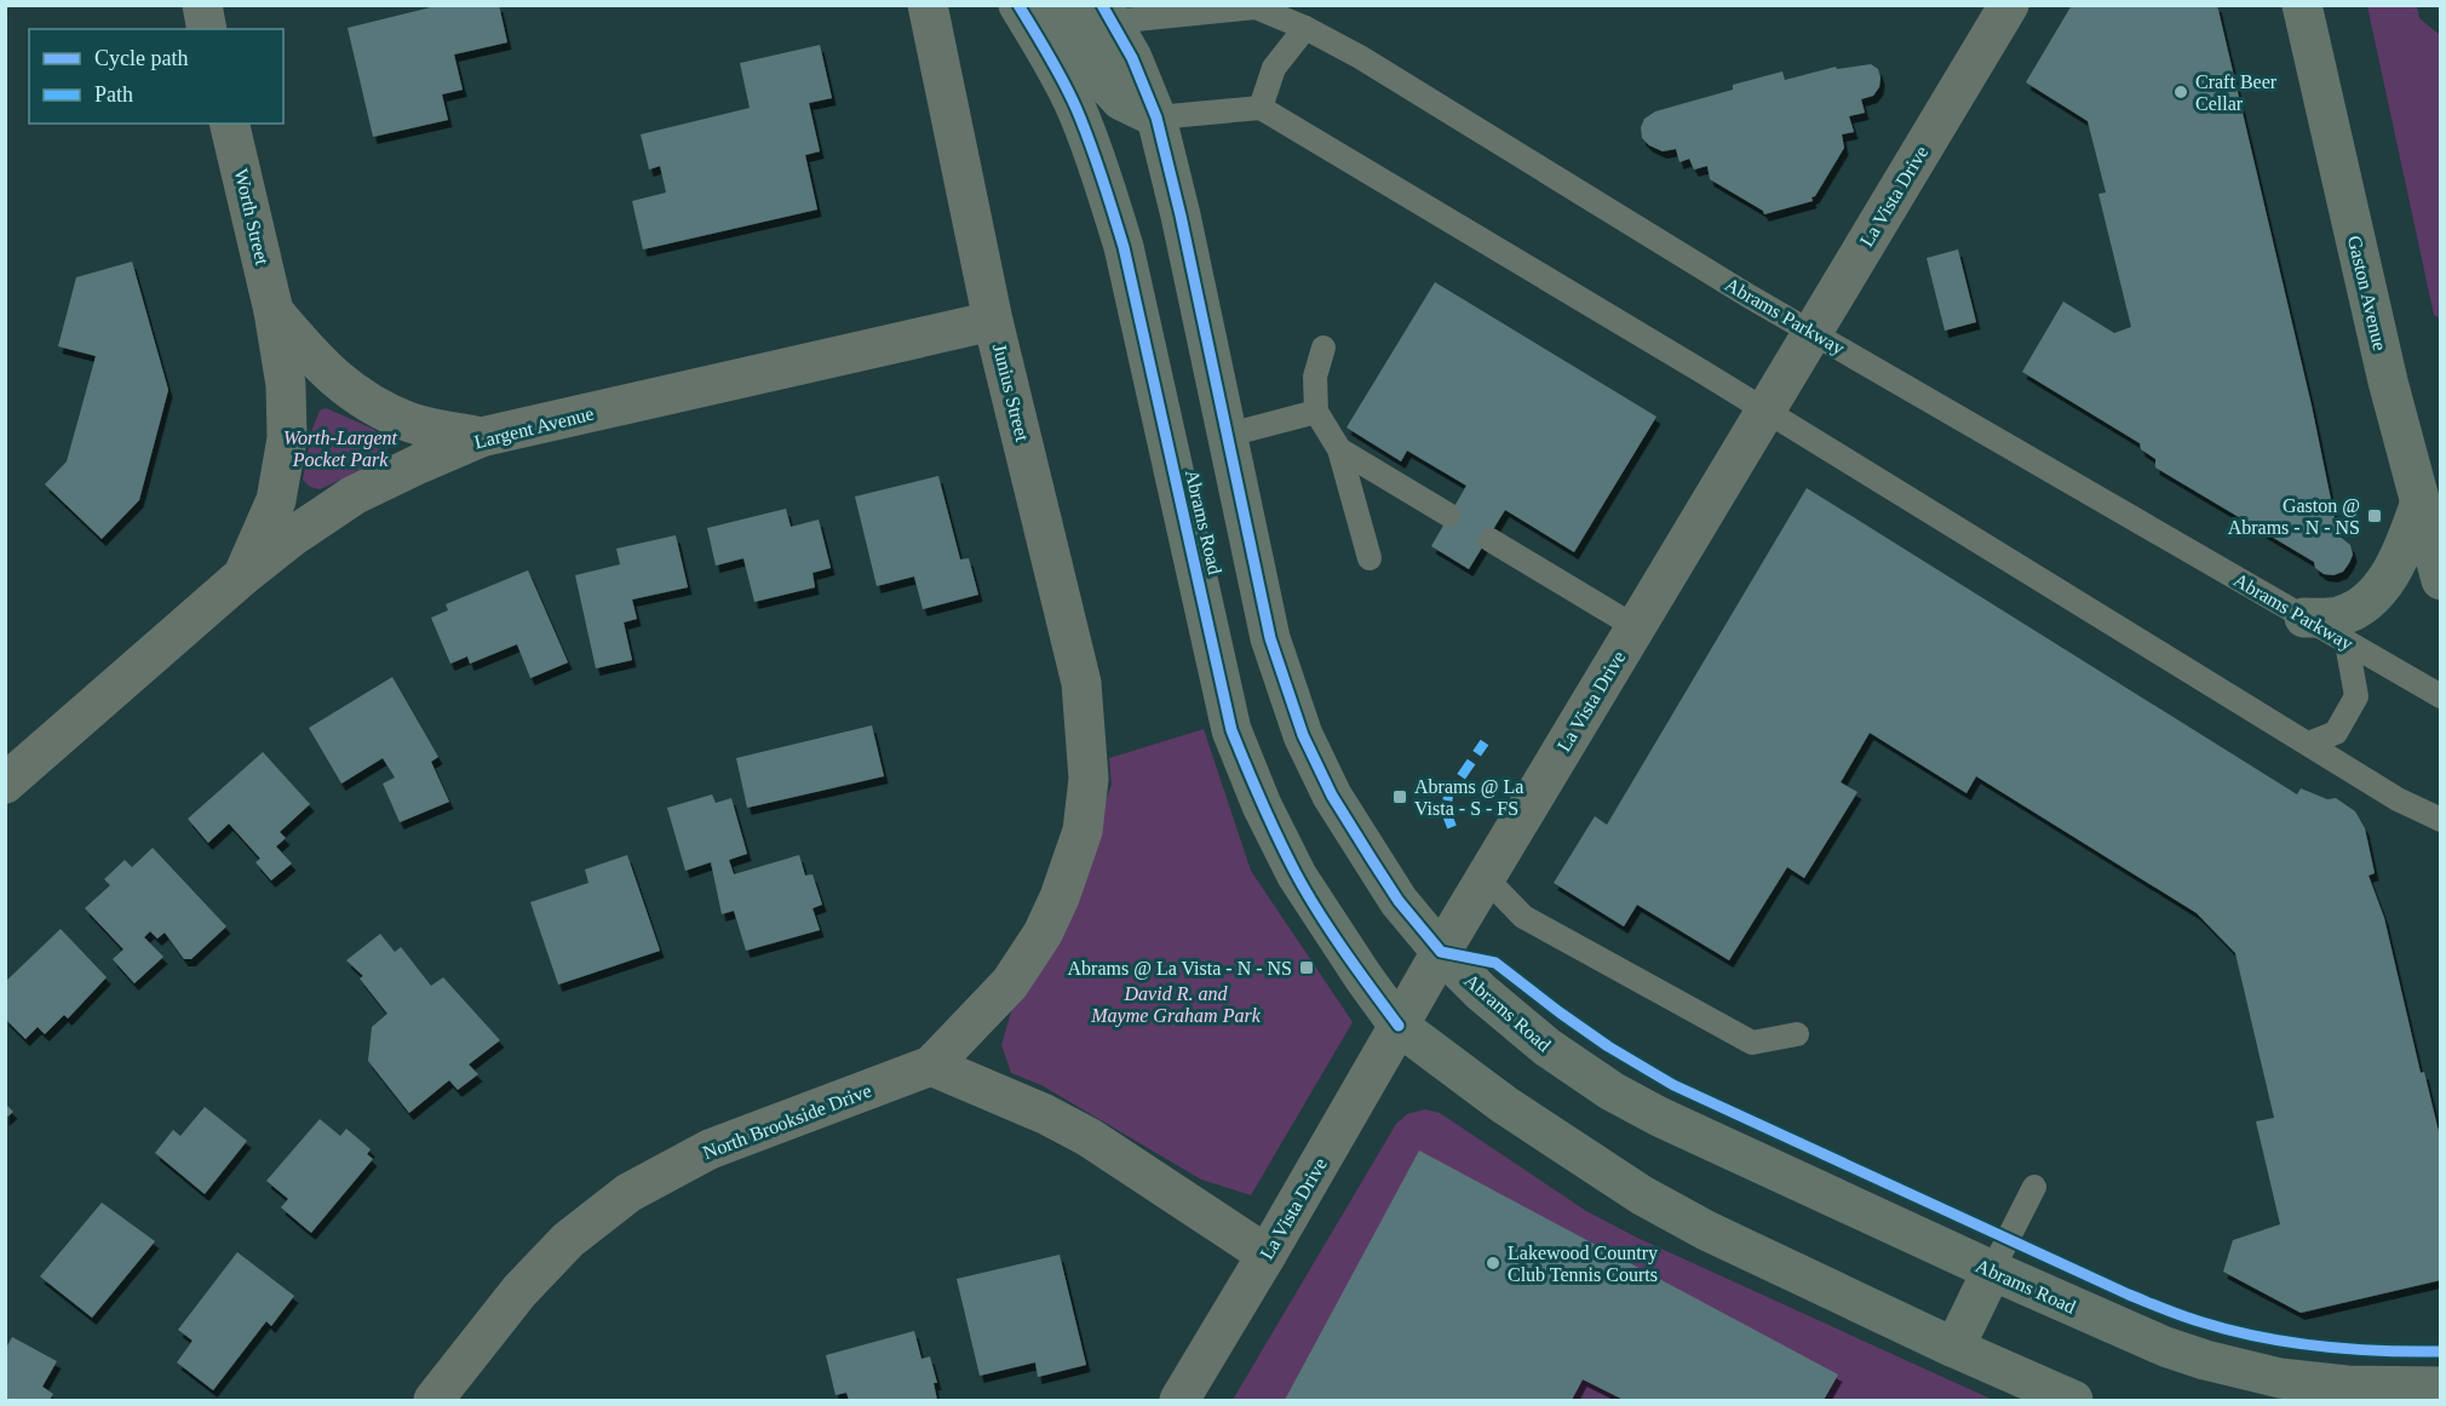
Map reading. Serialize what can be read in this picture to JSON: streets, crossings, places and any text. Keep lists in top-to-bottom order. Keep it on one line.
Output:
{"streets":{"main road":["Gaston Avenue","Abrams Road"],"street":["La Vista Drive","Worth Street","Junius Street","Largent Avenue","North Brookside Drive"],"lane":["Abrams Parkway"]},"crossings":[["La Vista Drive","Abrams Parkway"],["La Vista Drive","Abrams Road"],["Worth Street","Largent Avenue"],["Abrams Parkway","Abrams Road"],["Junius Street","Largent Avenue"],["Junius Street","North Brookside Drive"]],"parks":["Worth-Largent Pocket Park","David R. and Mayme Graham Park"],"places":{"other":["Craft Beer Cellar","Lakewood Country Club Tennis Courts"],"transit":["Gaston @ Abrams - N - NS","Abrams @ La Vista - S - FS","Abrams @ La Vista - N - NS"]},"legend":["Cycle path","Path"]}
